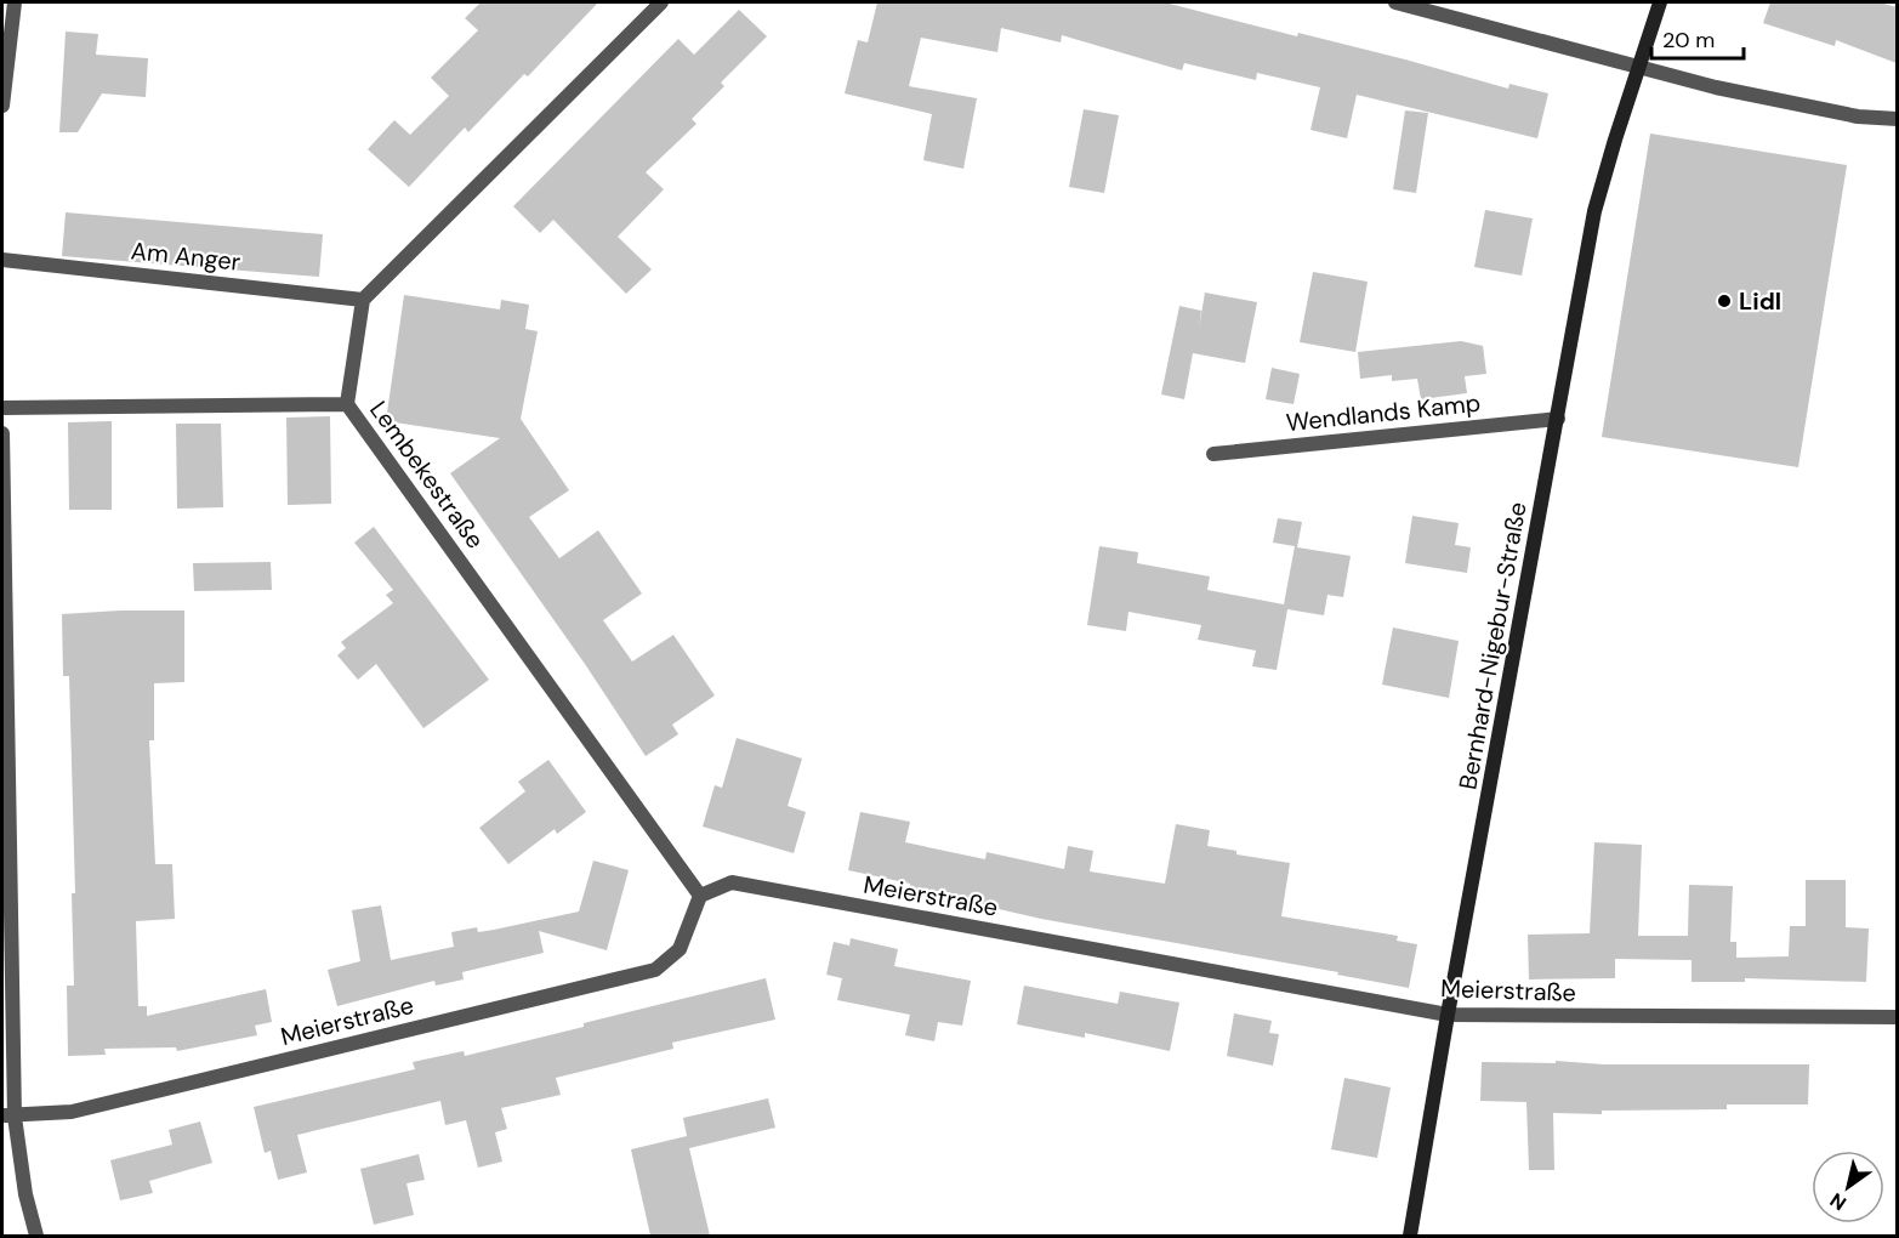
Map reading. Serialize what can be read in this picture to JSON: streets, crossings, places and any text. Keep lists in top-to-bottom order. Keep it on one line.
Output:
{"streets":{"main road":["Bernhard-Nigebur-Straße"],"street":["Am Anger","Wendlands Kamp","Lembekestraße","Meierstraße"]},"crossings":[["Am Anger","Lembekestraße"],["Wendlands Kamp","Bernhard-Nigebur-Straße"],["Lembekestraße","Meierstraße"],["Bernhard-Nigebur-Straße","Meierstraße"]],"places":["Lidl"],"scale_bar":"20 m","north":"bottom left"}
